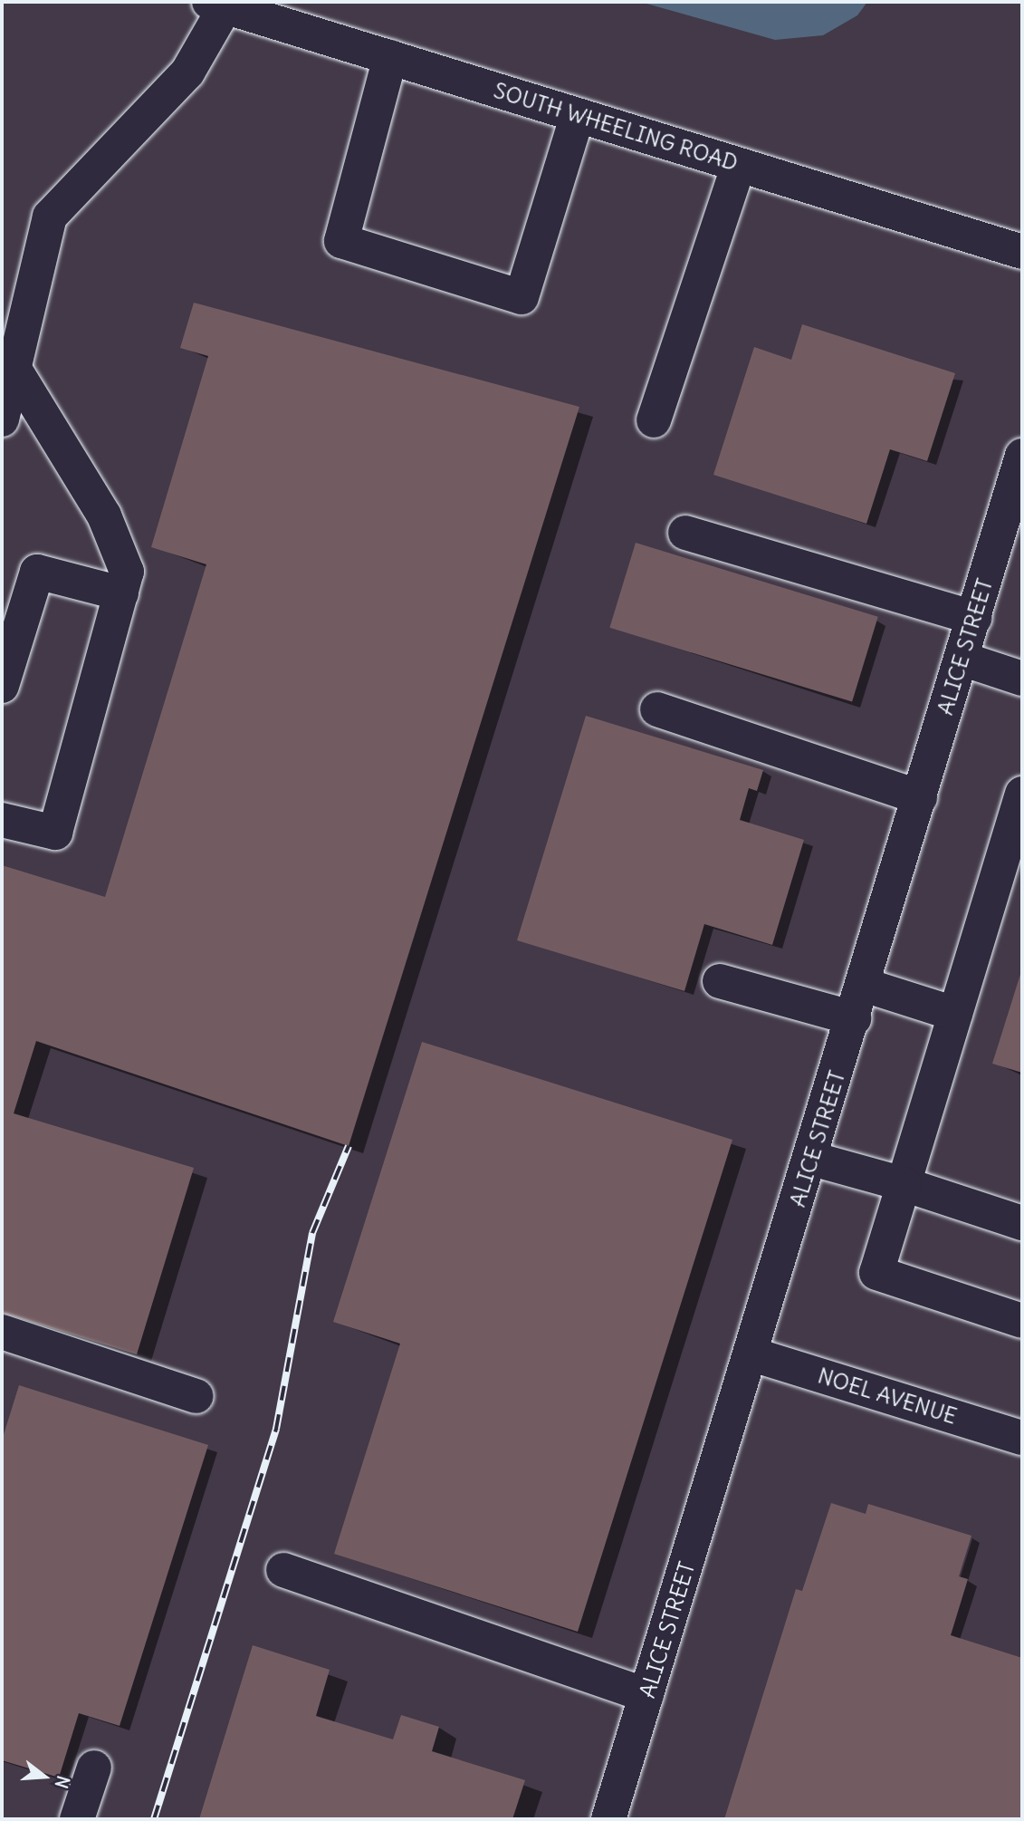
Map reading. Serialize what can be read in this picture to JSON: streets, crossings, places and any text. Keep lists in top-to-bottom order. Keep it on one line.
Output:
{"streets":{"street":["SOUTH WHEELING ROAD","ALICE STREET","NOEL AVENUE"]},"crossings":[["ALICE STREET","NOEL AVENUE"]],"north":"right"}
